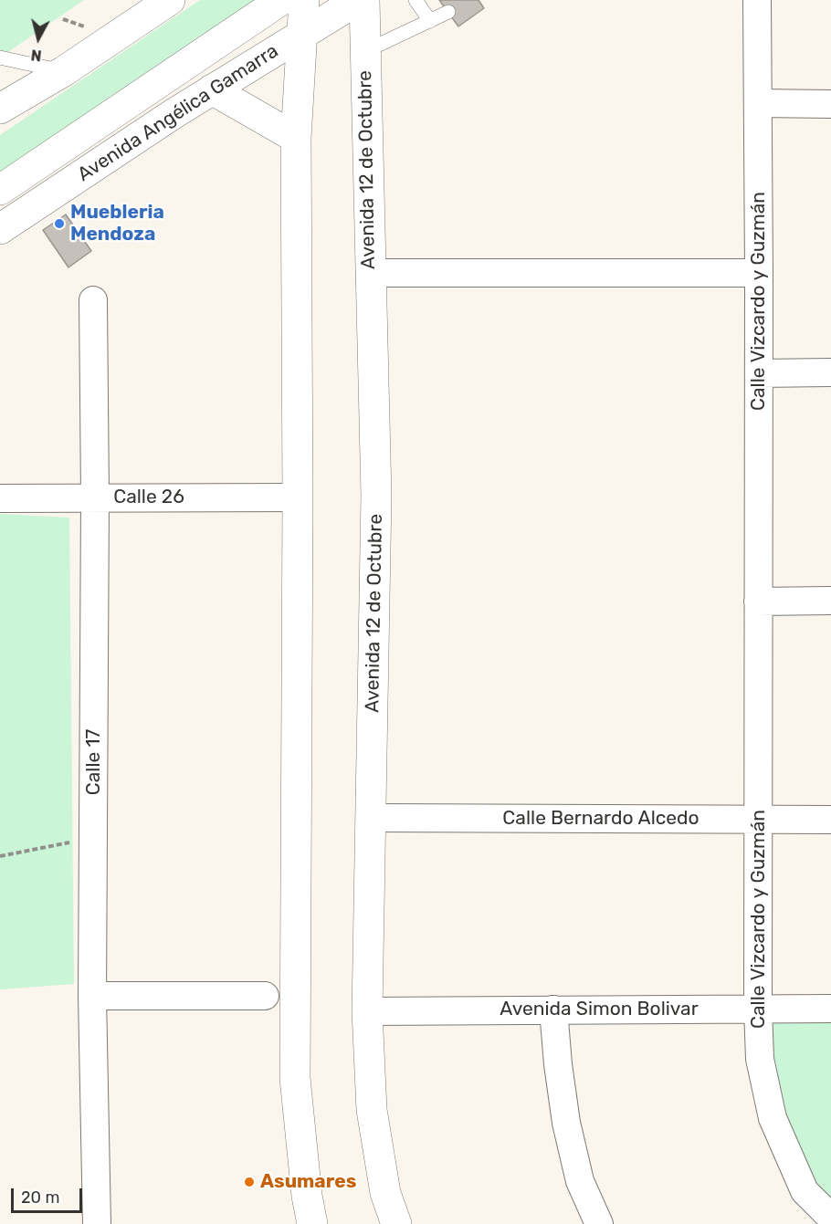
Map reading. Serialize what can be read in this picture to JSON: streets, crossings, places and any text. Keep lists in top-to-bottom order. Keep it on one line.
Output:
{"streets":{"main road":["Avenida Angélica Gamarra","Avenida 12 de Octubre"],"street":["Calle Vizcardo y Guzmán","Calle 26","Calle 17","Calle Bernardo Alcedo","Avenida Simon Bolivar"]},"crossings":[["Avenida 12 de Octubre","Calle Bernardo Alcedo"],["Avenida 12 de Octubre","Avenida Simon Bolivar"],["Calle Vizcardo y Guzmán","Calle Bernardo Alcedo"],["Calle Vizcardo y Guzmán","Avenida Simon Bolivar"],["Calle 26","Calle 17"]],"places":["Muebleria Mendoza","Asumares"],"scale_bar":"20 m","north":"bottom"}
